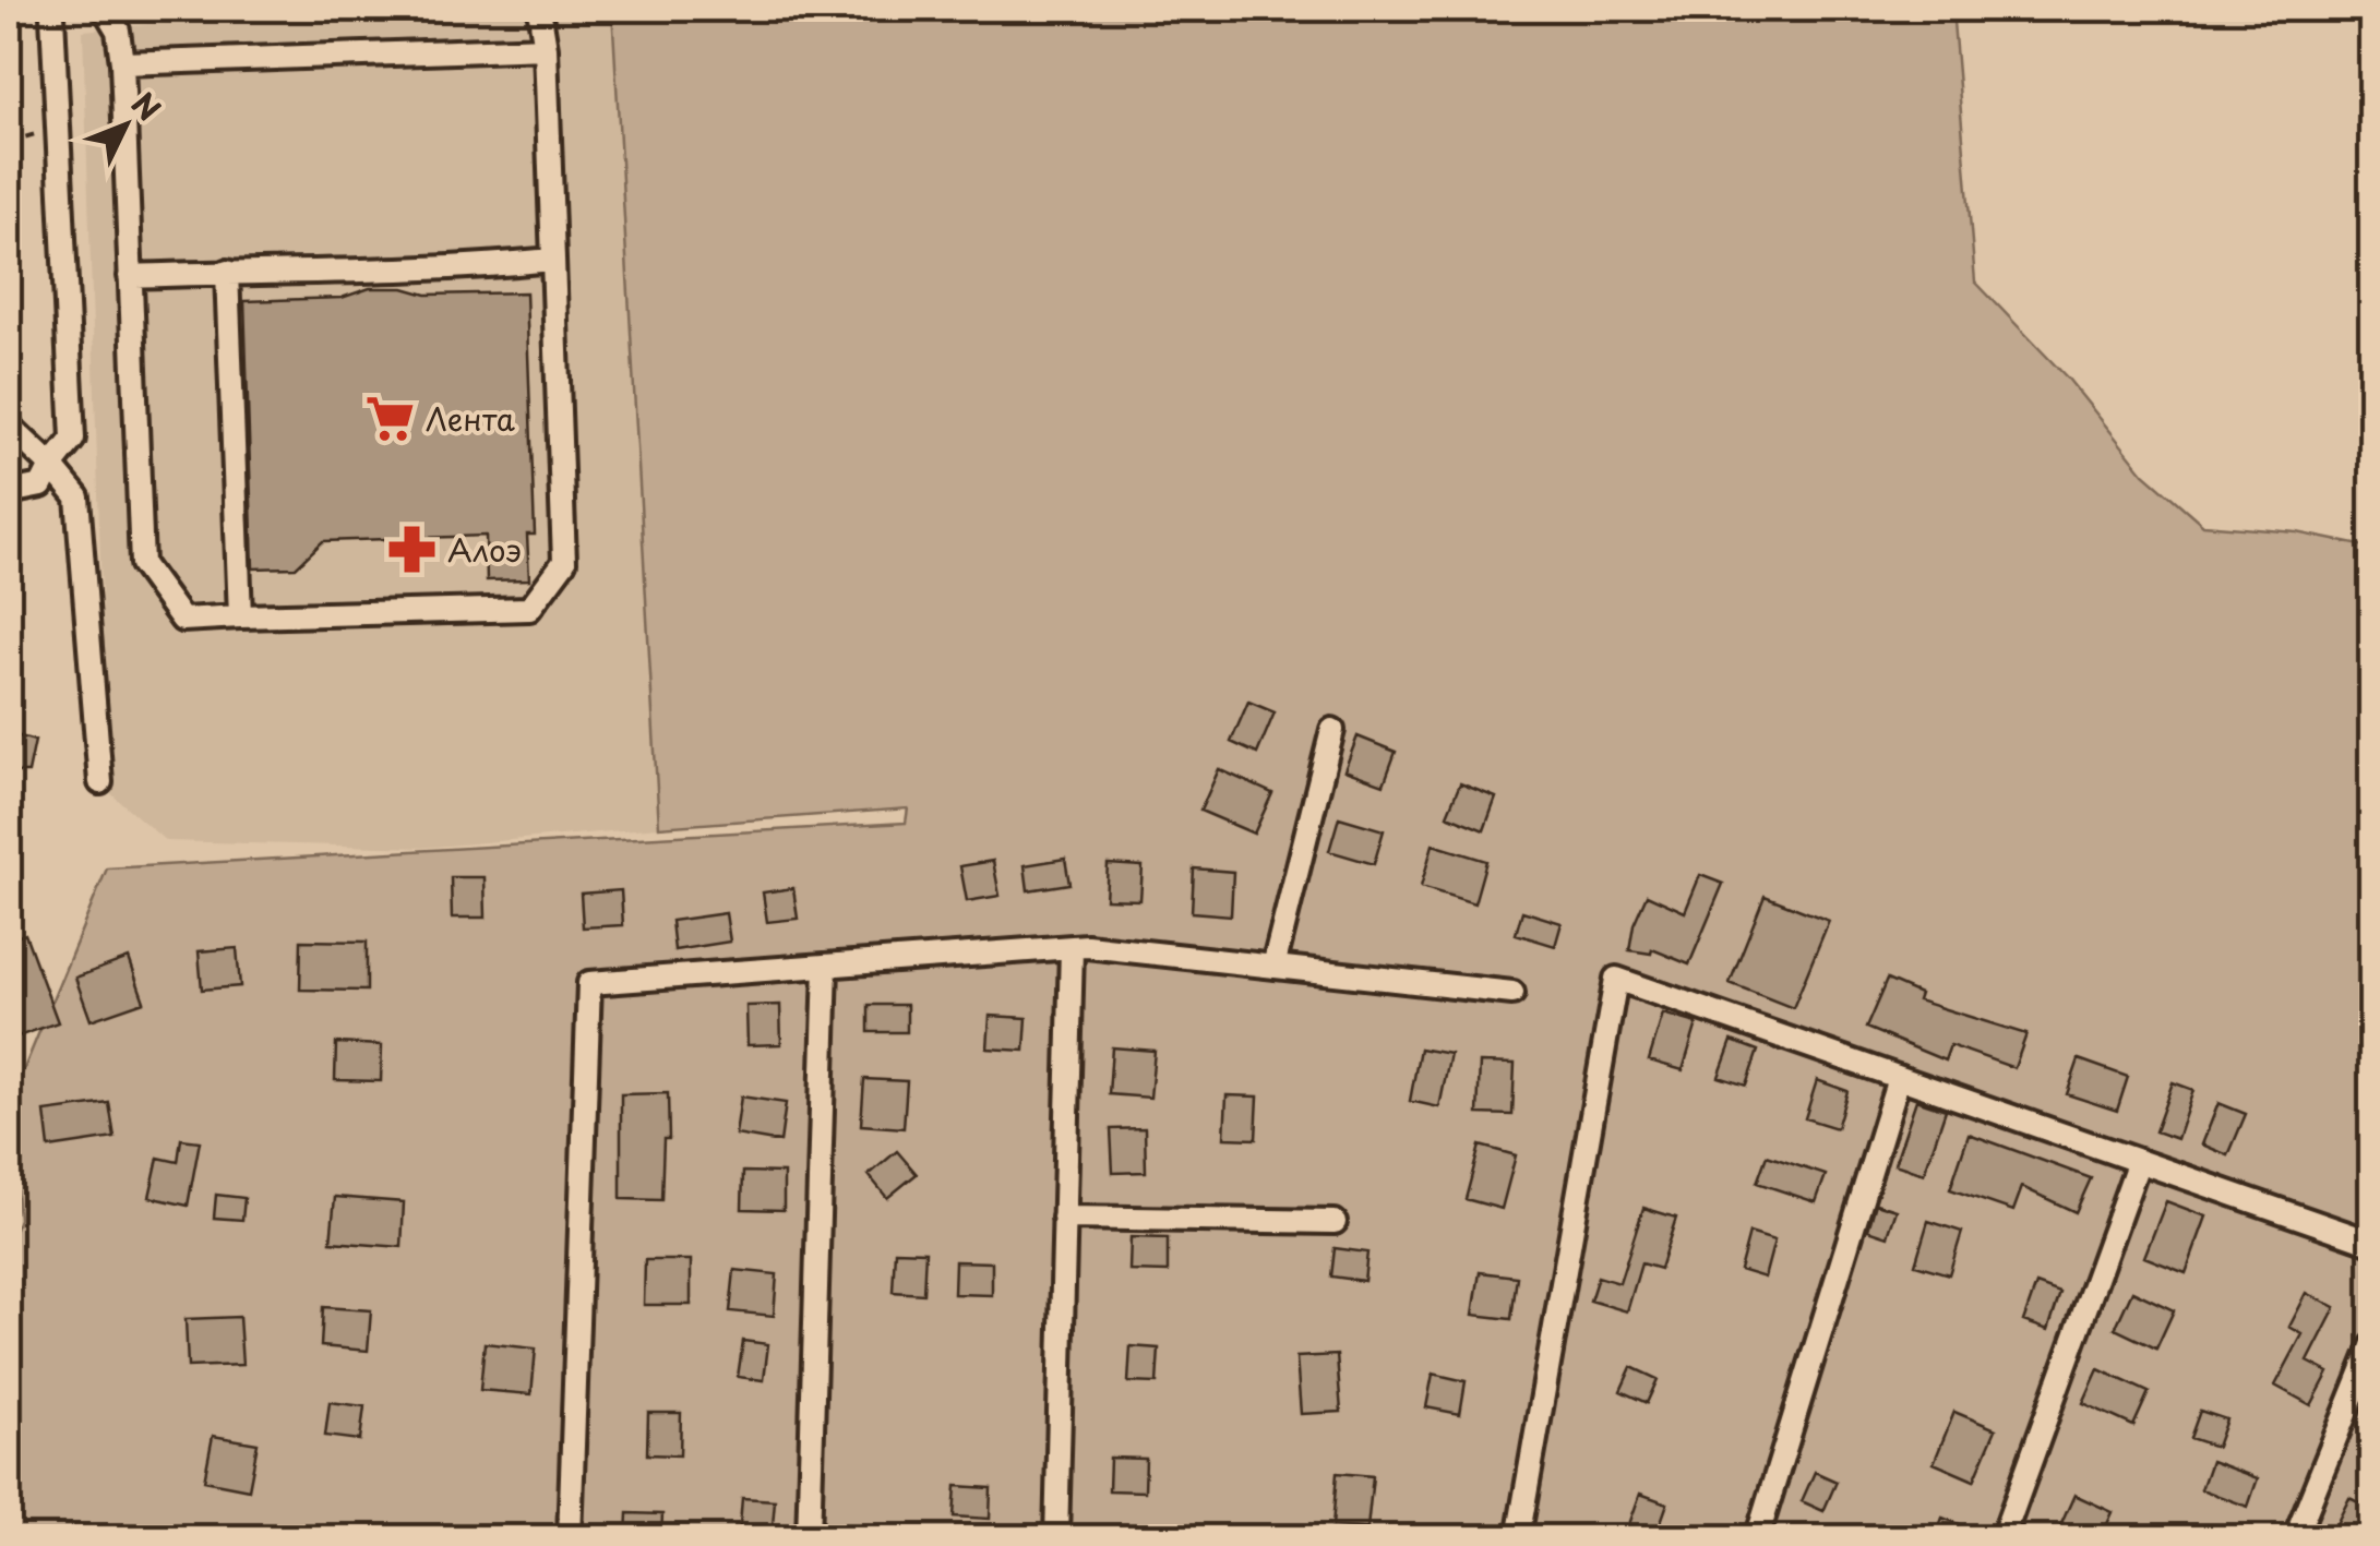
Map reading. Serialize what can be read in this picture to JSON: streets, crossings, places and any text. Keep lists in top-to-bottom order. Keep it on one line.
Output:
{"places":{"supermarket":["Лента"],"pharmacy":["Алоэ"]},"north":"top right"}
